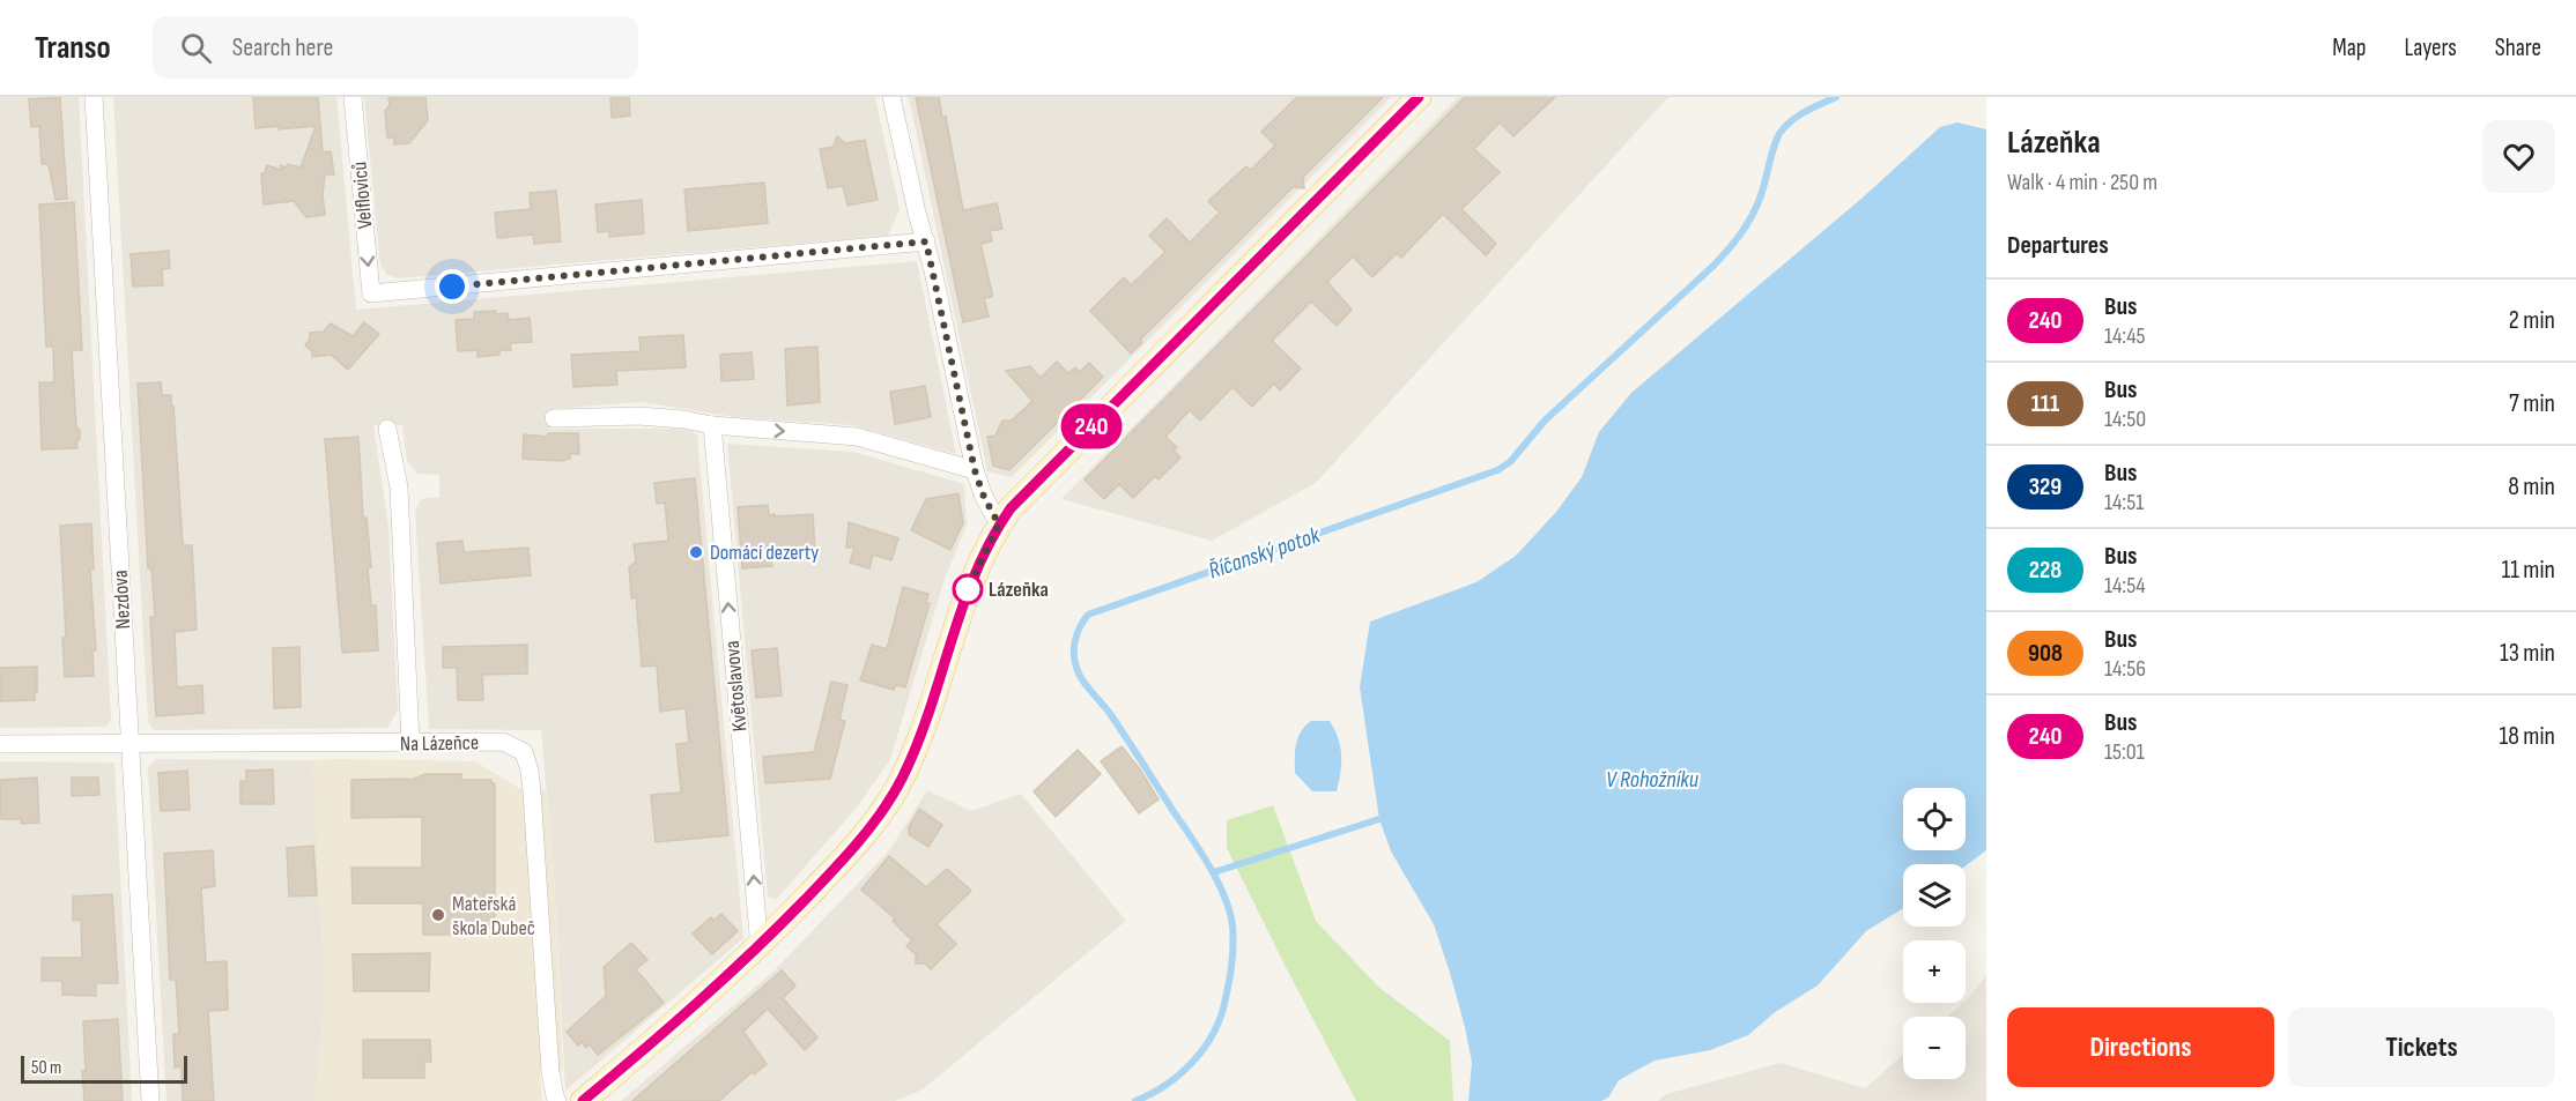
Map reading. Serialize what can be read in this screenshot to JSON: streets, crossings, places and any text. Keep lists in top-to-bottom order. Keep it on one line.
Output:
{"streets":{"street":["Velfloviců","Nezdova","Květoslavova","Na Lázeňce"]},"crossings":[["Nezdova","Na Lázeňce"]],"one_way":["Květoslavova"],"water":["Říčanský potok","V Rohožníku"],"places":["Domácí dezerty","Lázeňka","Mateřská škola Dubeč"],"lines":["bus line 240"],"scale_bar":"50 m","page":{"header":"Transo","search":"Search here","nav":["Map","Layers","Share"],"on_map":"240","heading":[["Lázeňka","Walk · 4 min · 250 m"],"Departures"],"list":[{"mark":"240","name":"Bus","note":"14:45","value":"2 min"},{"mark":"111","name":"Bus","note":"14:50","value":"7 min"},{"mark":"329","name":"Bus","note":"14:51","value":"8 min"},{"mark":"228","name":"Bus","note":"14:54","value":"11 min"},{"mark":"908","name":"Bus","note":"14:56","value":"13 min"},{"mark":"240","name":"Bus","note":"15:01","value":"18 min"}],"map_buttons":["+","−"],"buttons":["Directions","Tickets"],"scale":"50 m"}}
